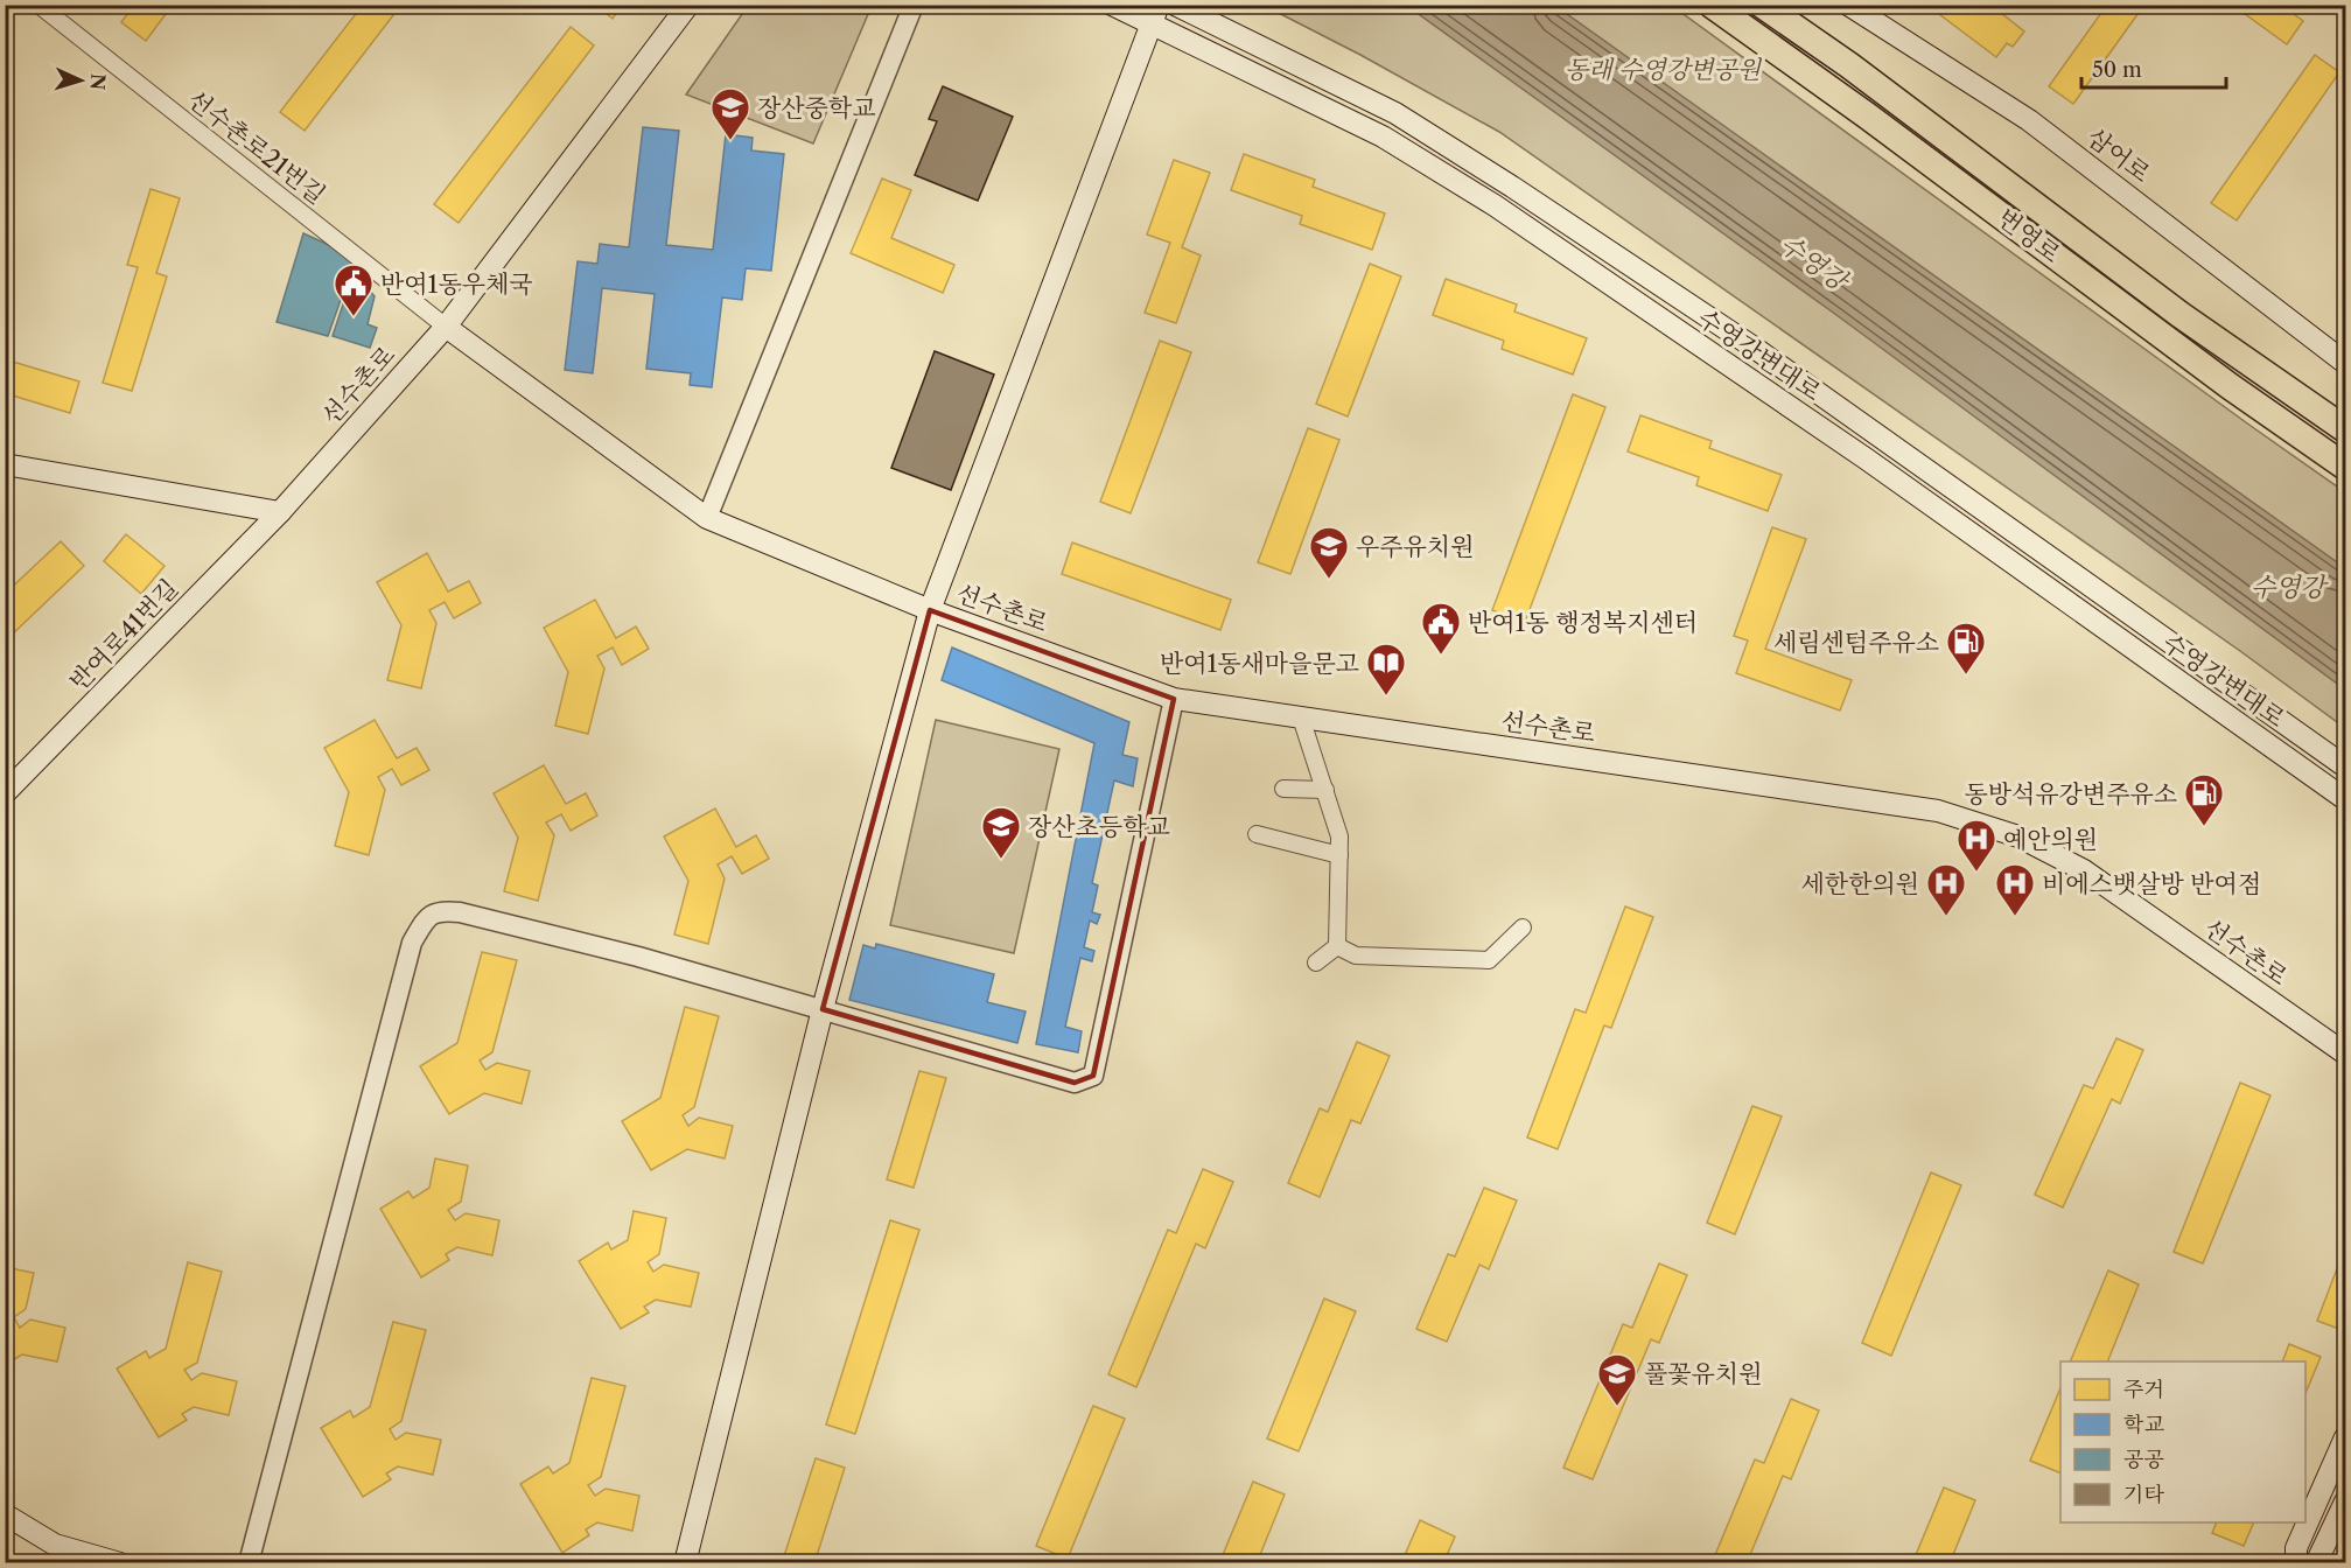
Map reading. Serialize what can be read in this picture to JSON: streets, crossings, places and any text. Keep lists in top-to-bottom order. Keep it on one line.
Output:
{"streets":{"highway":["번영로"],"main road":["삼어로","수영강변대로","선수촌로","반여로41번길"],"street":["선수촌로21번길"]},"crossings":[["선수촌로21번길","선수촌로"],["선수촌로","반여로41번길"]],"water":["수영강"],"parks":["동래 수영강변공원"],"places":{"school or university":["장산중학교","우주유치원","장산초등학교","풀꽃유치원"],"public building":["반여1동우체국","반여1동 행정복지센터"],"fuel station":["세림센텀주유소","동방석유강변주유소"],"library":["반여1동새마을문고"],"hospital":["예안의원","세한한의원","비에스뱃살방 반여점"]},"legend":["주거","학교","공공","기타"],"scale_bar":"50 m","north":"right"}
